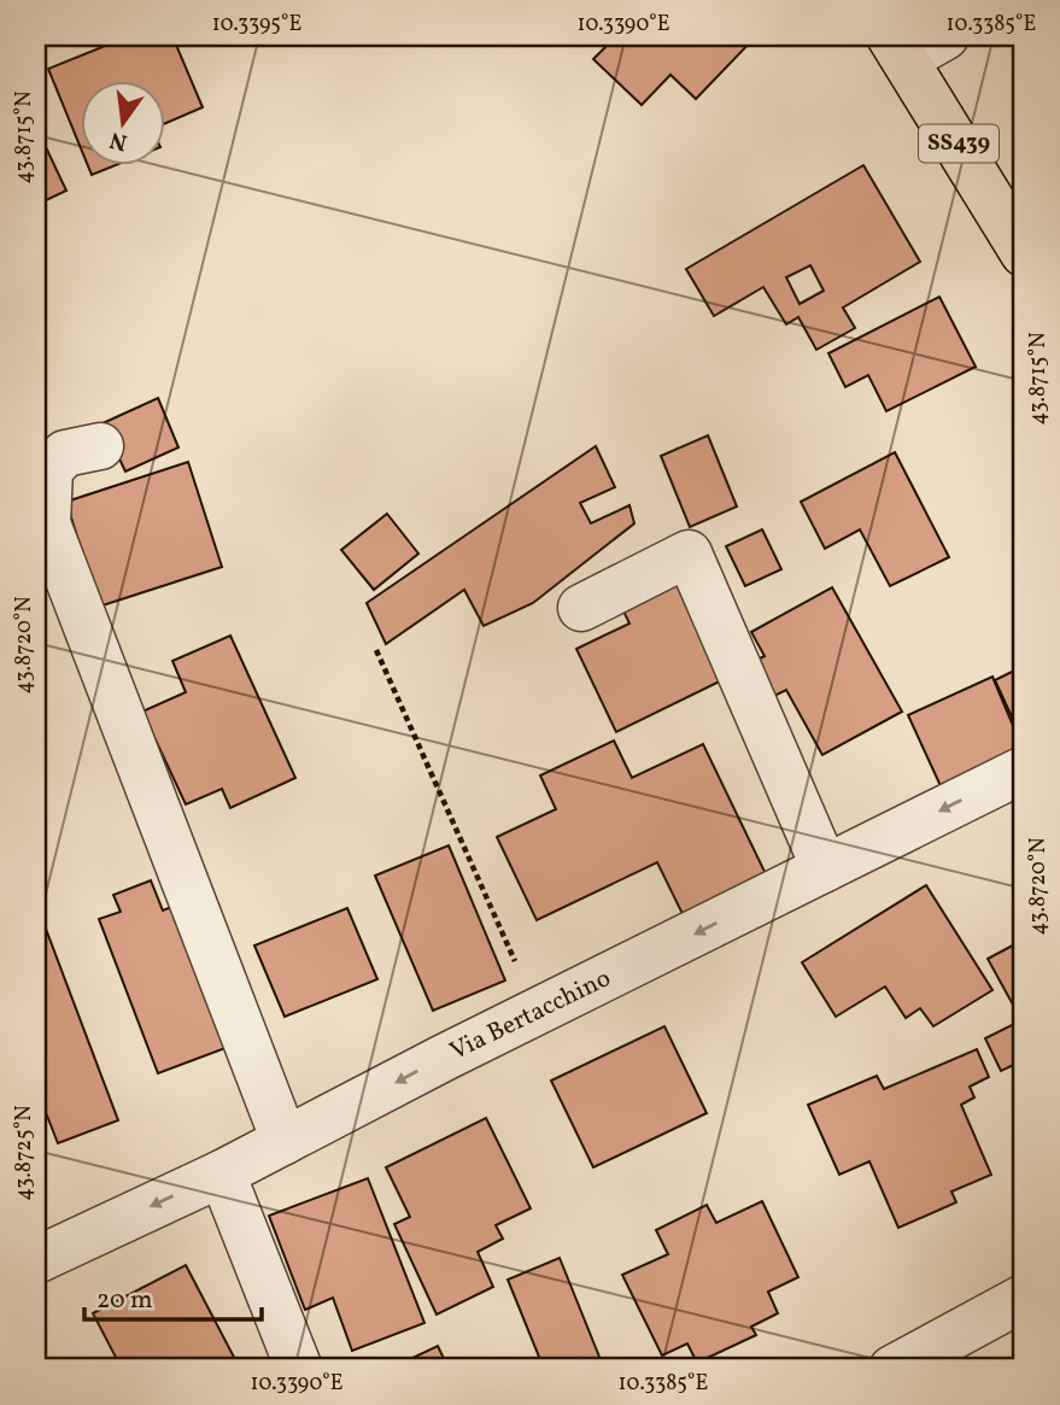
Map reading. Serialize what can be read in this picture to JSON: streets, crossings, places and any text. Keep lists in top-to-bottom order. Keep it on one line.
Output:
{"streets":{"main road":["SS439"],"street":["Via Bertacchino"]},"one_way":["Via Bertacchino"],"scale_bar":"20 m","north":"bottom","coordinates":["10.3395°E","10.3390°E","10.3385°E","43.8715°N","43.8720°N","43.8725°N"]}
